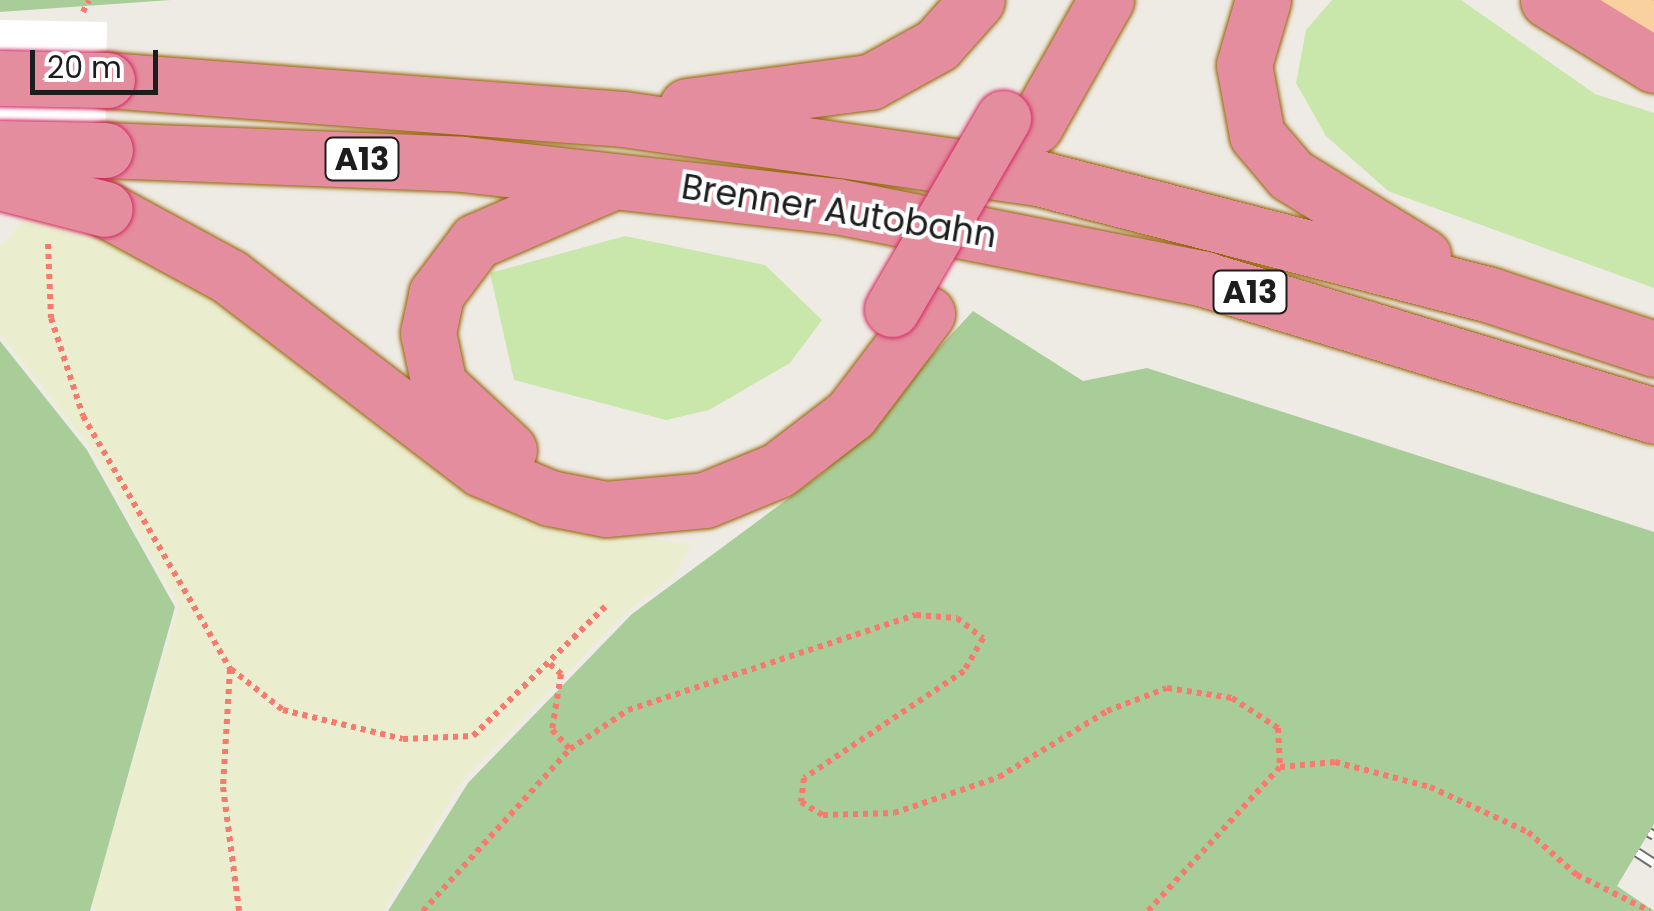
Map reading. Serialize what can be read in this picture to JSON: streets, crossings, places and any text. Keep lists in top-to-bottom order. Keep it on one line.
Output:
{"streets":{"highway":["A13","Brenner Autobahn"]},"scale_bar":"20 m"}
